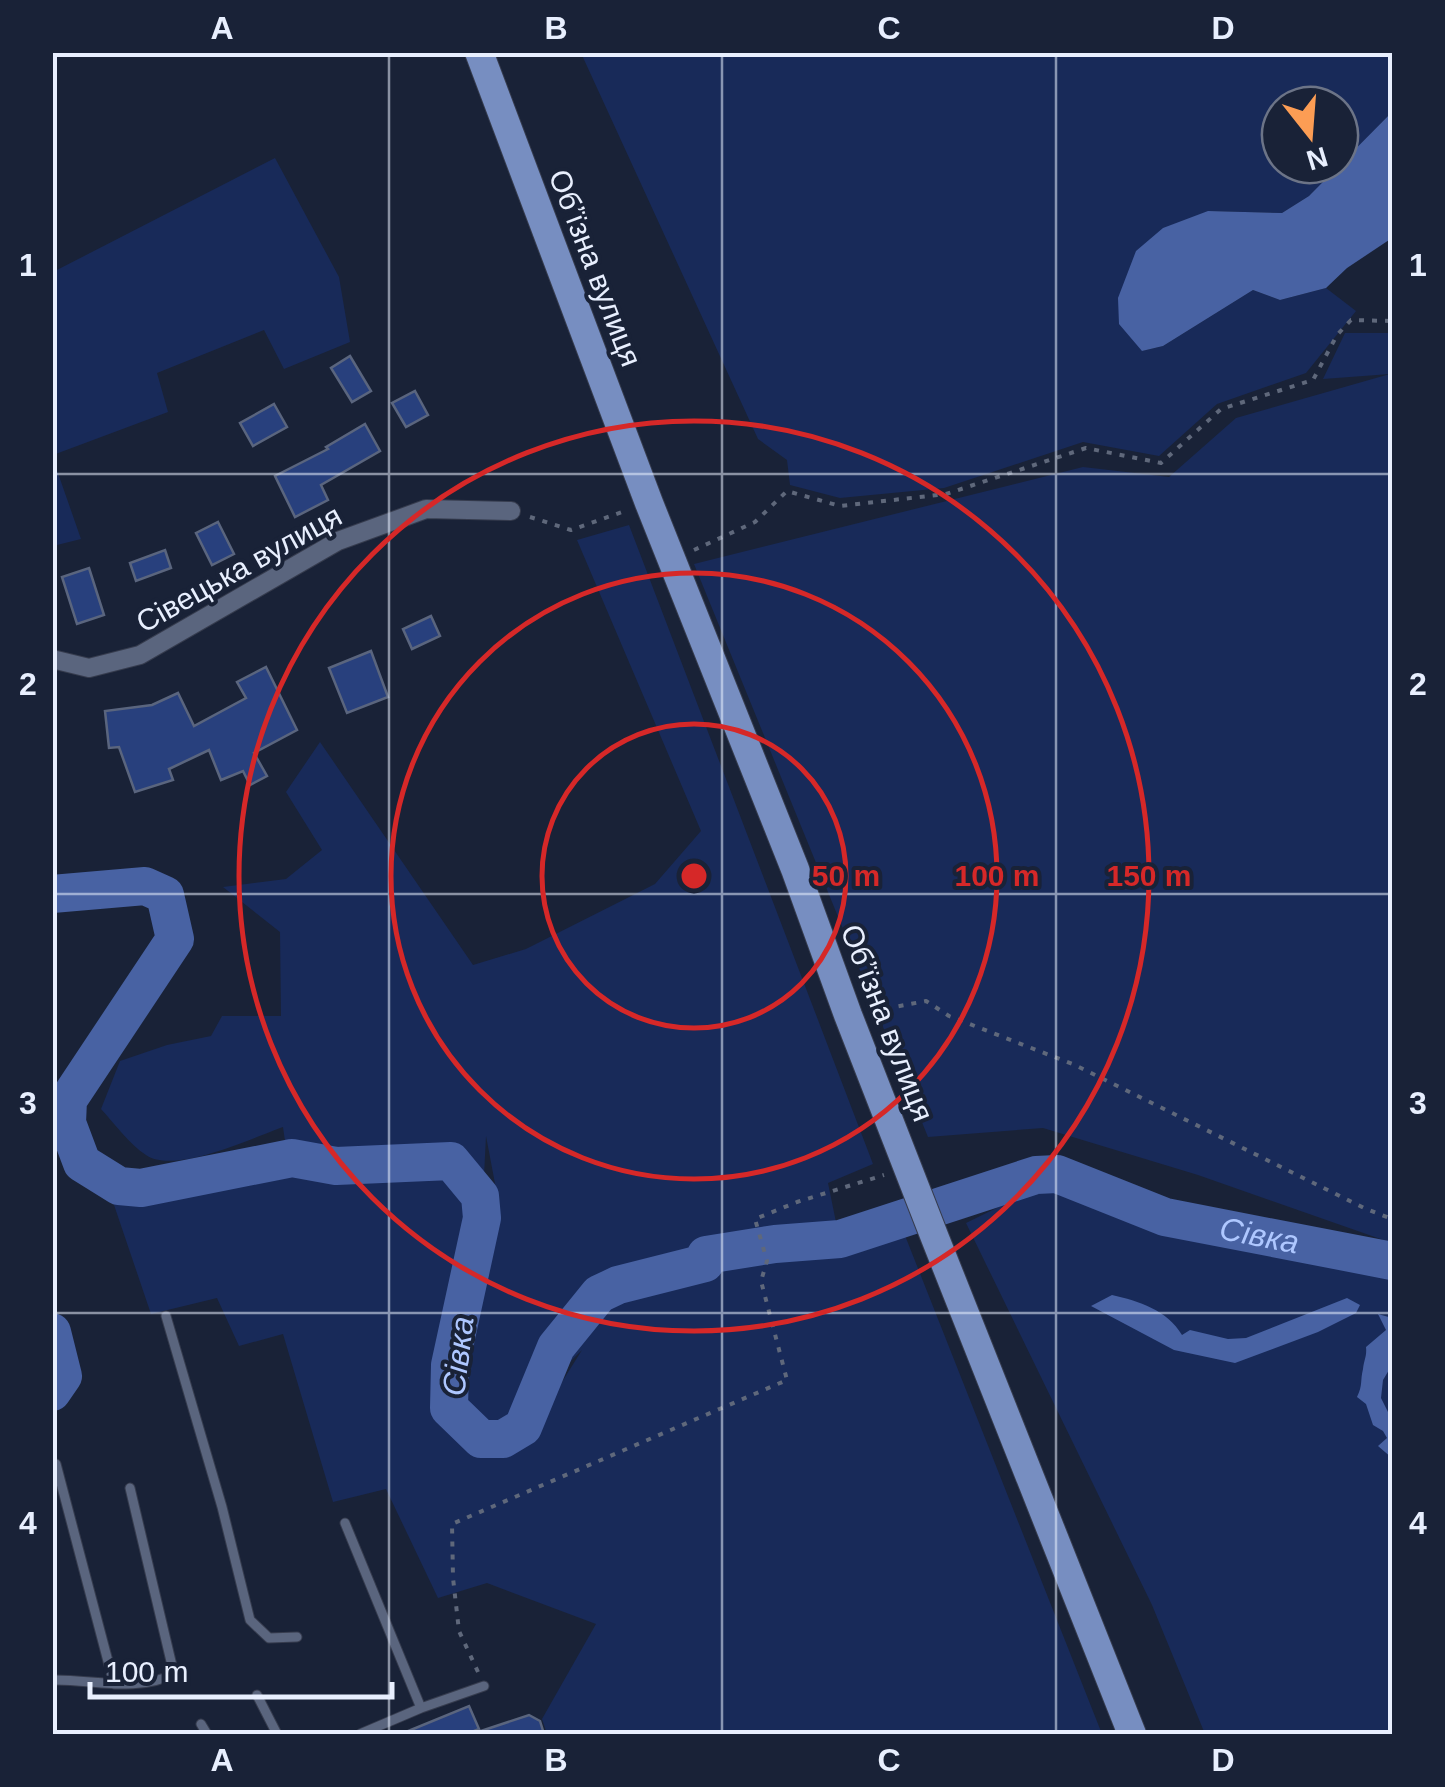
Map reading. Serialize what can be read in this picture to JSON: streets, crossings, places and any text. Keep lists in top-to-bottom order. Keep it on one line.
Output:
{"streets":{"main road":["Обʼїзна вулиця"],"street":["Сівецька вулиця"]},"water":["Сівка"],"scale_bar":"100 m","north":"bottom","grid":{"columns":["A","B","C","D"],"rows":["1","2","3","4"]},"rings":["50 m","100 m","150 m"]}
